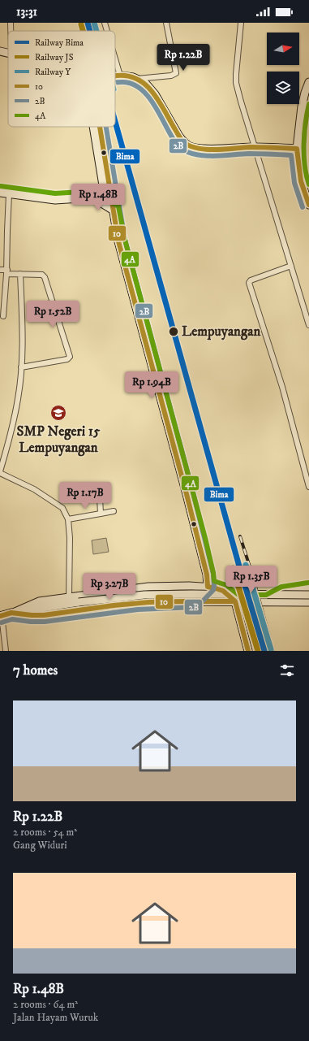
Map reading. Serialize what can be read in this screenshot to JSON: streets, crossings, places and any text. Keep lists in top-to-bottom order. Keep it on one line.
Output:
{"places":{"other":["Lempuyangan"],"school or university":["SMP Negeri 15 Lempuyangan"]},"lines":["rail line Bima","rail line Y","rail line JS","transit line 10","transit line 2B","transit line 4A"],"legend":["Railway Bima","Railway JS","Railway Y","10","2B","4A"],"north":"right","page":{"status":"13:31","price":["Rp 1.22B","Rp 1.48B","Rp 1.52B","Rp 1.94B","Rp 1.17B","Rp 1.35B","Rp 3.27B"],"heading":"7 homes","list":[{"name":"Rp 1.22B","note":"2 rooms · 54 m² · Gang Widuri"},{"name":"Rp 1.48B","note":"2 rooms · 64 m² · Jalan Hayam Wuruk"}]}}
